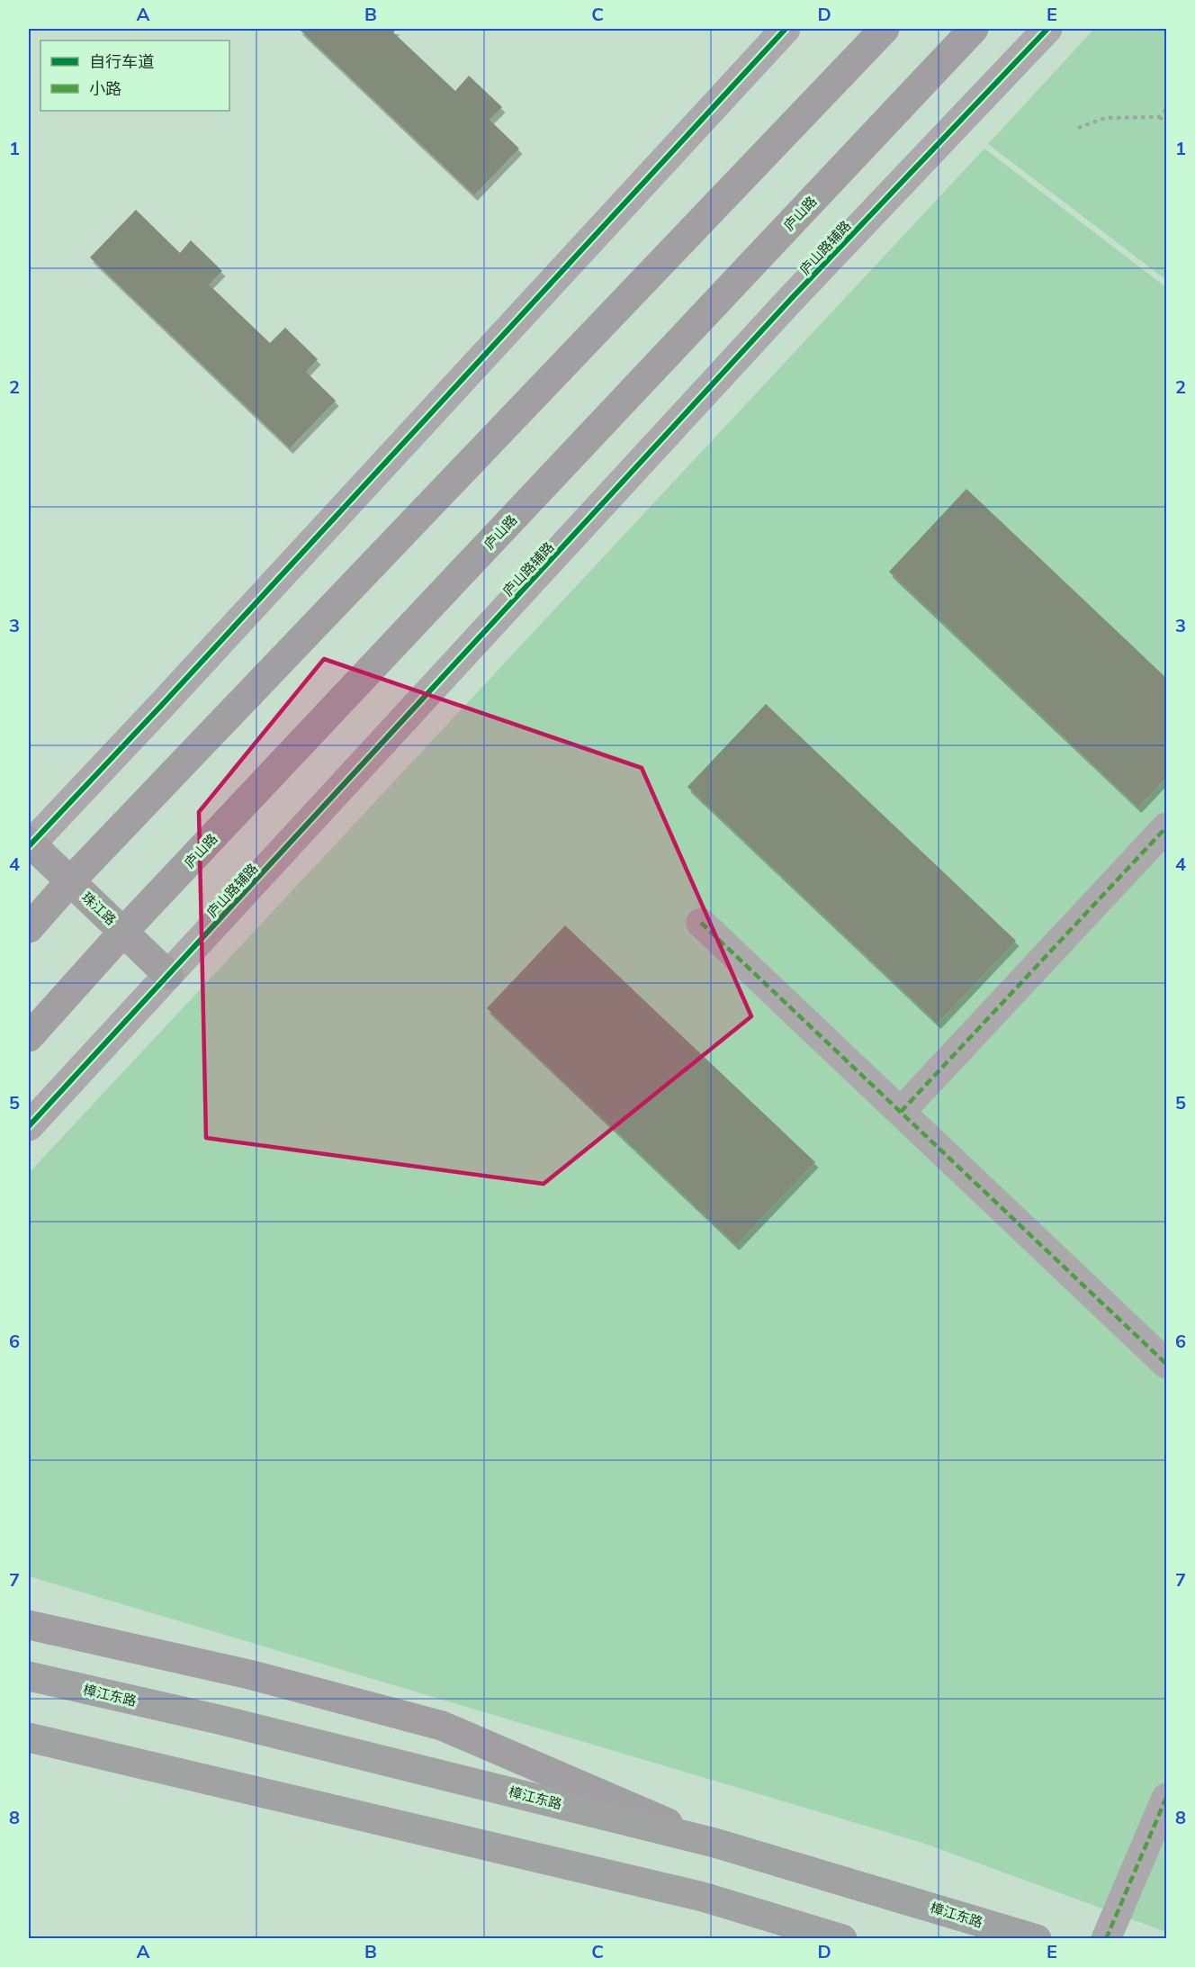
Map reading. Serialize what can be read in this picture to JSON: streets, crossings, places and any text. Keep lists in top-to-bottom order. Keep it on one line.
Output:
{"streets":{"main road":["庐山路","珠江路","樟江东路"],"street":["庐山路辅路"]},"crossings":[["庐山路","珠江路"],["庐山路辅路","珠江路"]],"legend":["自行车道","小路"],"grid":{"columns":["A","B","C","D","E"],"rows":["1","2","3","4","5","6","7","8"]}}
